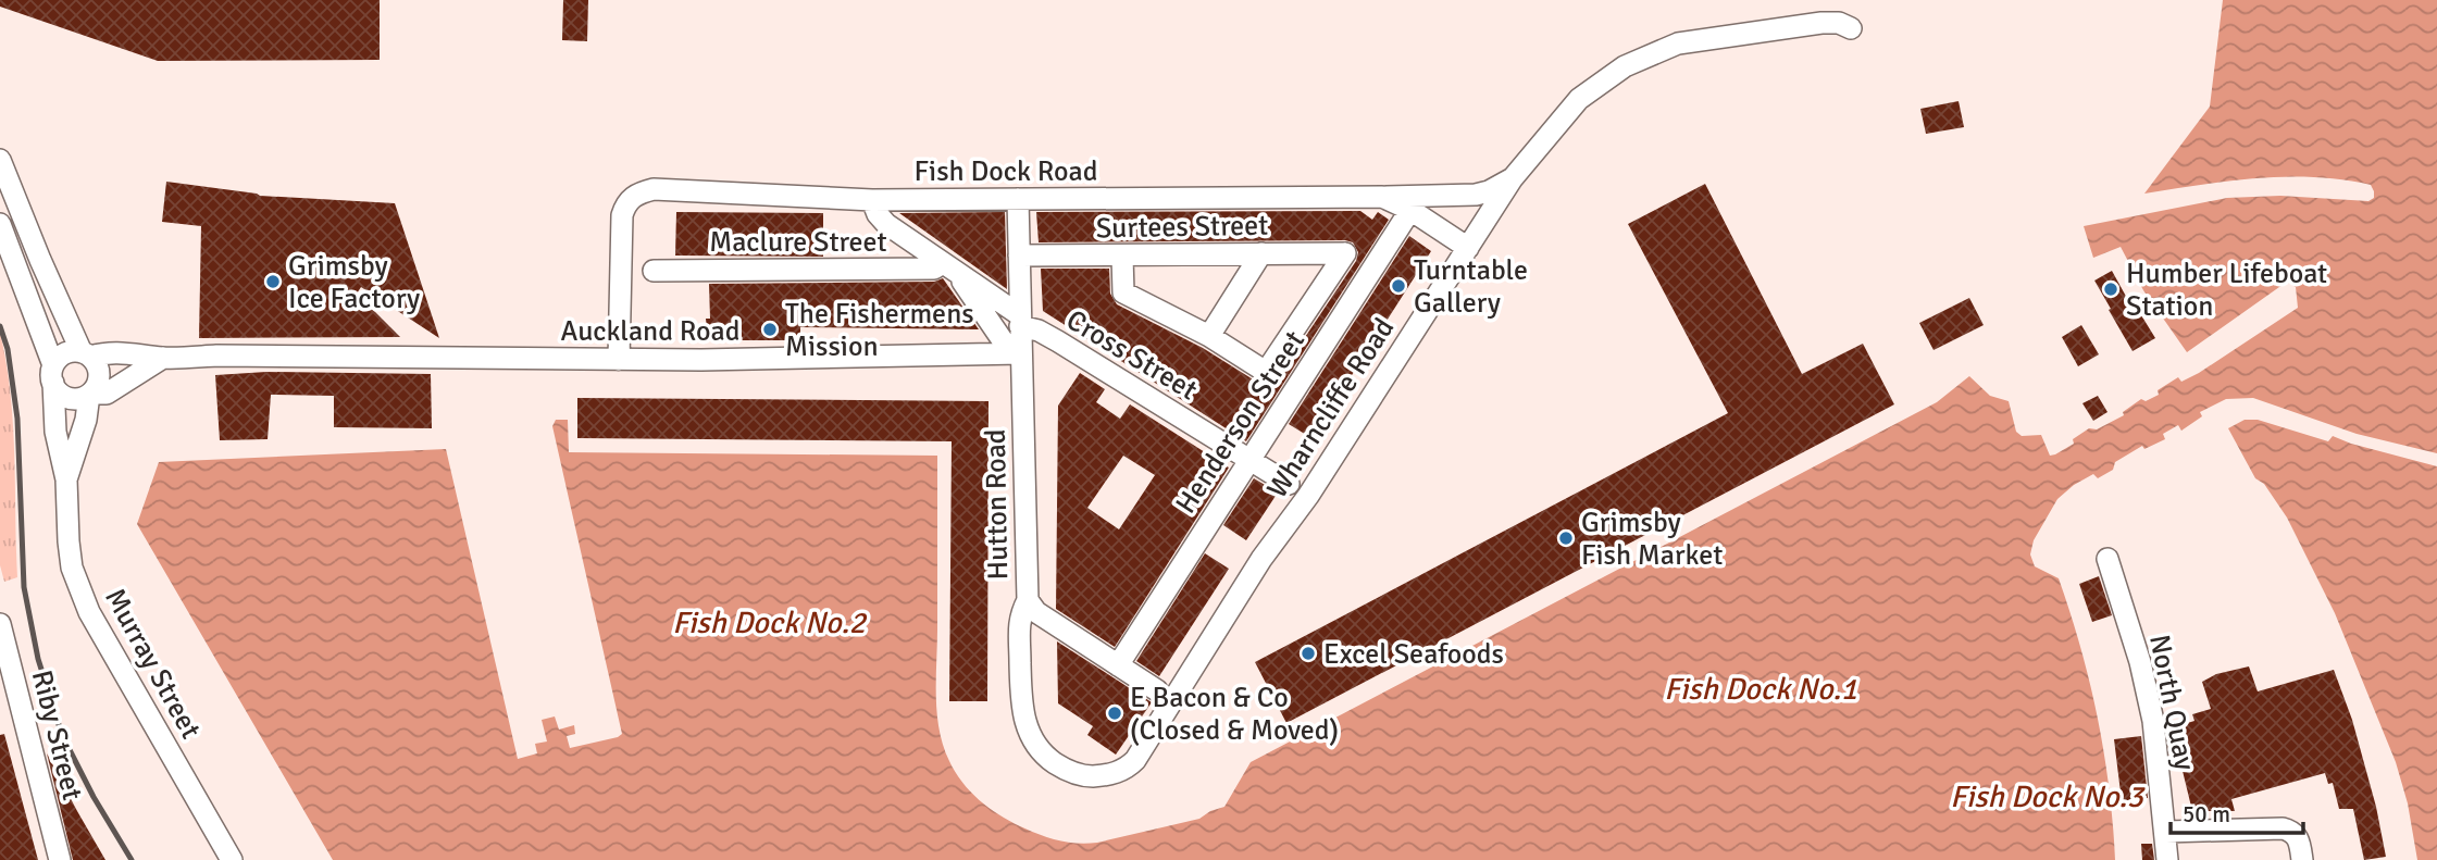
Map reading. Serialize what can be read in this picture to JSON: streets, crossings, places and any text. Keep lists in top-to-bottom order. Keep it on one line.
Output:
{"streets":{"street":["Fish Dock Road","Surtees Street","Maclure Street","Auckland Road","Cross Street","Wharncliffe Road","Henderson Street","Hutton Road","Murray Street","North Quay","Riby Street"]},"crossings":[["Fish Dock Road","Auckland Road"],["Fish Dock Road","Cross Street"],["Fish Dock Road","Wharncliffe Road"],["Fish Dock Road","Henderson Street"],["Fish Dock Road","Hutton Road"],["Surtees Street","Hutton Road"],["Maclure Street","Cross Street"],["Auckland Road","Cross Street"],["Auckland Road","Hutton Road"],["Auckland Road","Murray Street"],["Cross Street","Henderson Street"],["Cross Street","Hutton Road"],["Wharncliffe Road","Hutton Road"]],"water":["Fish Dock No.2","Fish Dock No.1","Fish Dock No.3"],"places":["Grimsby Ice Factory","Turntable Gallery","Humber Lifeboat Station","The Fishermens Mission","Grimsby Fish Market","Excel Seafoods","E Bacon & Co (Closed & Moved)"],"scale_bar":"50 m"}
